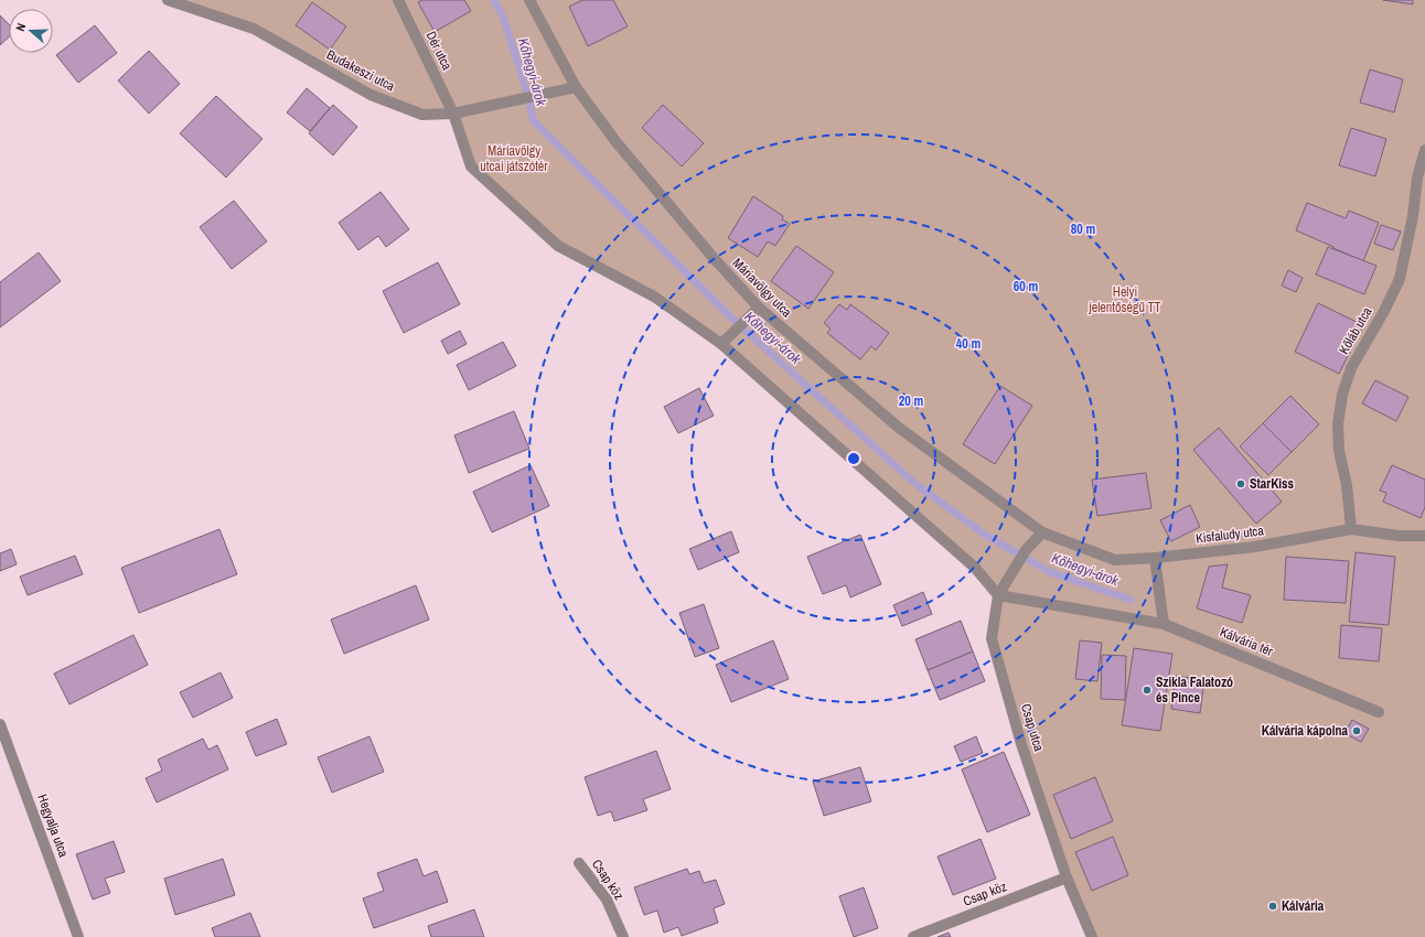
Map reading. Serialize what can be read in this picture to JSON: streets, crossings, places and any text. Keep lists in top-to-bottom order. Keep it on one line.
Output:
{"streets":{"street":["Dér utca","Budakeszi utca","Máriavölgy utca","Kőláb utca","Kisfaludy utca","Kálvária tér","Csap utca","Hegyalja utca","Csap köz"]},"crossings":[["Dér utca","Budakeszi utca"],["Budakeszi utca","Máriavölgy utca"],["Máriavölgy utca","Kisfaludy utca"],["Máriavölgy utca","Csap utca"],["Kőláb utca","Kisfaludy utca"],["Kisfaludy utca","Csap utca"],["Kálvária tér","Csap utca"],["Csap utca","Csap köz"]],"water":["Kőhegyi-árok"],"parks":["Máriavölgy utcai játszótér","Helyi jelentőségű TT"],"places":["StarKiss","Szikla Falatozó és Pince","Kálvária kápolna","Kálvária"],"north":"left","rings":["80 m","60 m","40 m","20 m"]}
